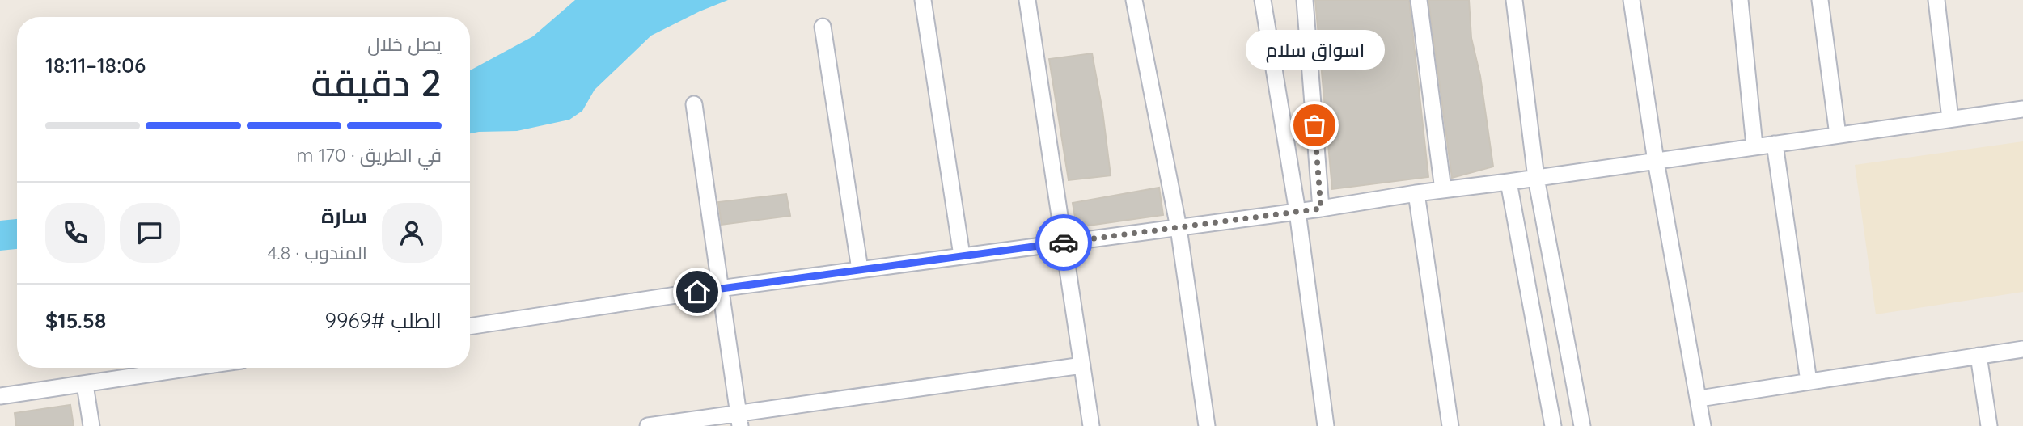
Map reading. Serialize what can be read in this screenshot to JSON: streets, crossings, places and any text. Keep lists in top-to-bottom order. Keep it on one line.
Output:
{"places":["اسواق سلام"],"page":{"heading":["2 دقيقة","يصل خلال","18:06–18:11"],"panel":["سارة","المندوب · 4.8","الطلب #9969","$15.58"],"bubble":"اسواق سلام","bar":"في الطريق · 170 m"}}
